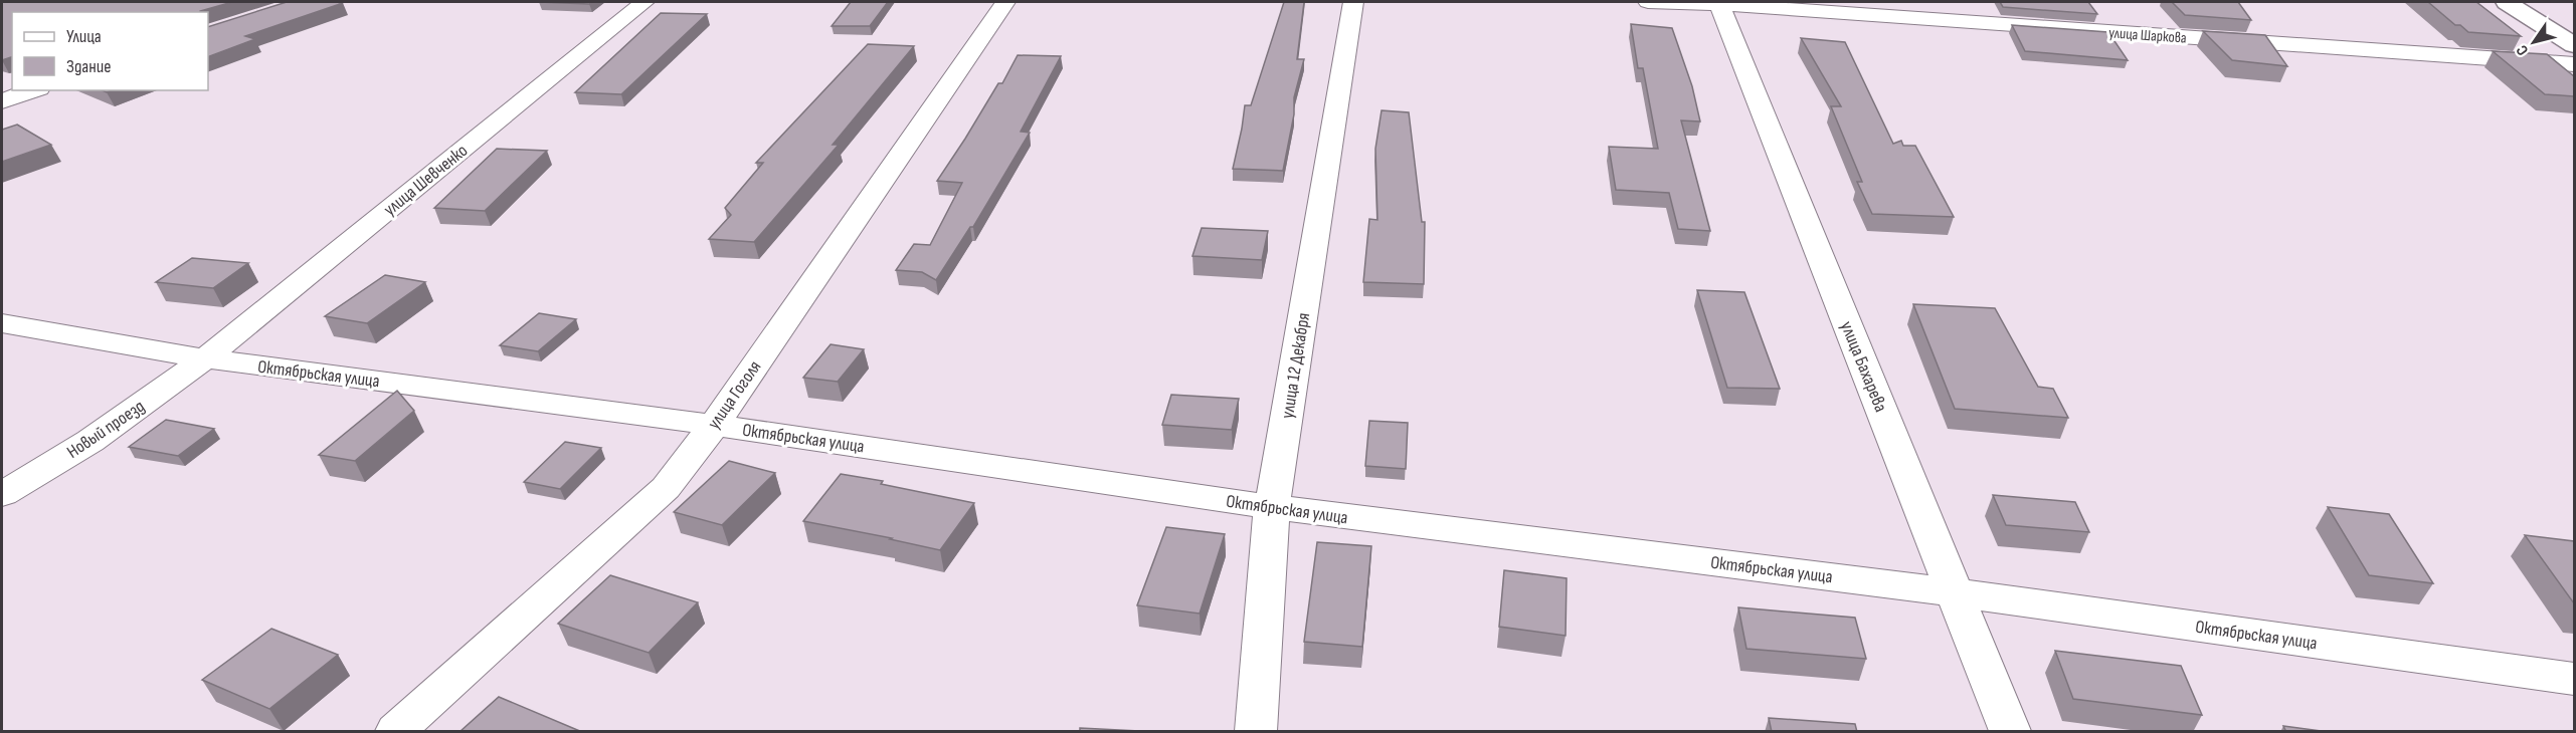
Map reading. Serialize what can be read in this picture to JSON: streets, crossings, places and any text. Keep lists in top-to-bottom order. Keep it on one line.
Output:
{"streets":{"street":["улица Шаркова","улица Шевченко","улица 12 Декабря","улица Бахарева","Октябрьская улица","улица Гоголя","Новый проезд"]},"crossings":[["улица Шаркова","улица Бахарева"],["улица Шевченко","Октябрьская улица"],["улица Шевченко","Новый проезд"],["улица 12 Декабря","Октябрьская улица"],["улица Бахарева","Октябрьская улица"],["Октябрьская улица","улица Гоголя"],["Октябрьская улица","Новый проезд"]],"legend":["Улица","Здание"],"north":"bottom left"}
